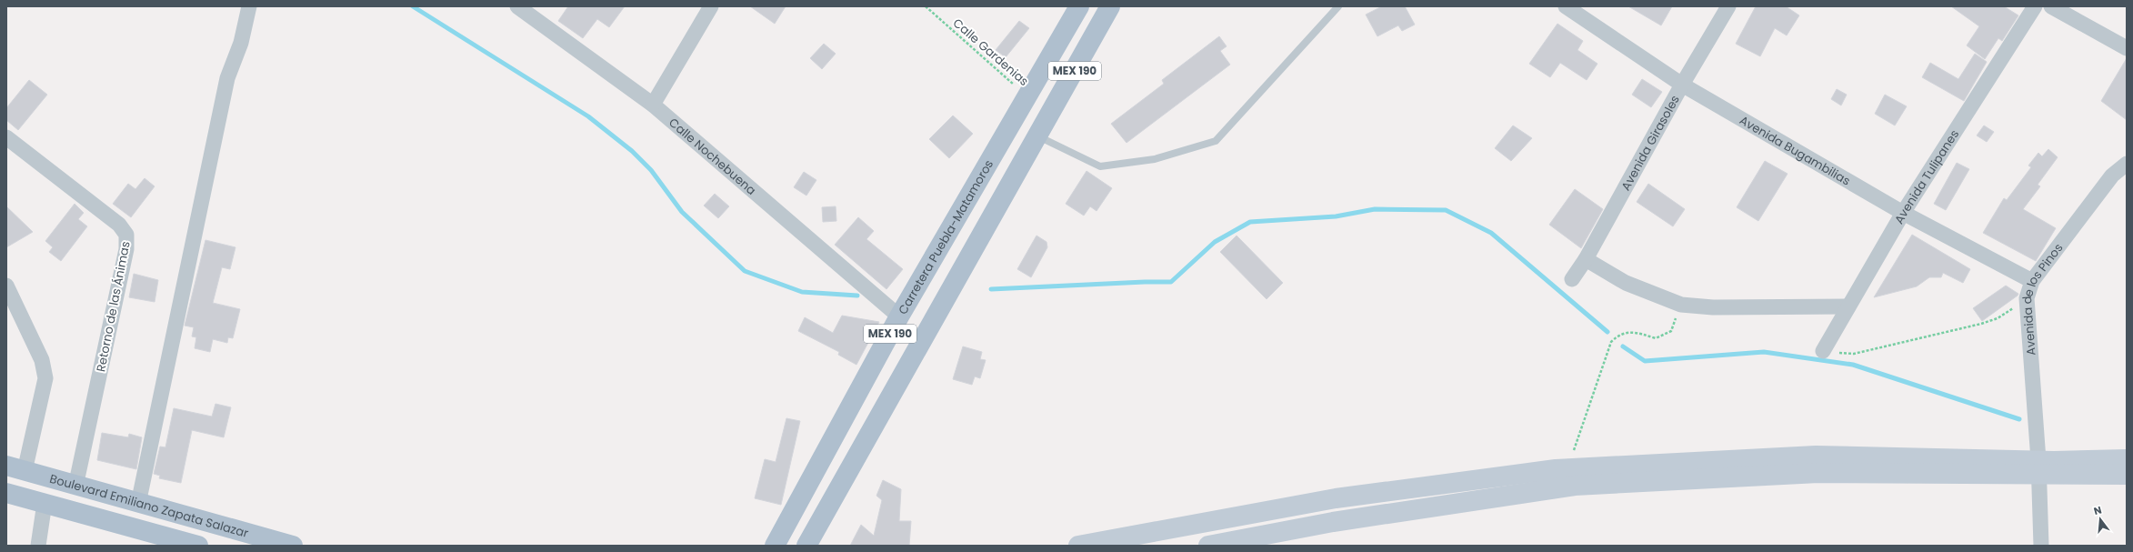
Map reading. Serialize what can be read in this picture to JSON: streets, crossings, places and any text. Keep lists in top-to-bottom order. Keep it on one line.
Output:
{"streets":{"main road":["MEX 190","Carretera Puebla-Matamoros","Boulevard Emiliano Zapata Salazar"],"street":["Avenida Girasoles","Avenida Bugambilias","Calle Nochebuena","Avenida Tulipanes","Avenida de los Pinos","Retorno de las Ánimas"],"path":["Calle Gardenias"]},"crossings":[["Calle Gardenias","Carretera Puebla-Matamoros"],["Avenida Girasoles","Avenida Bugambilias"],["Avenida Bugambilias","Avenida Tulipanes"],["Avenida Bugambilias","Avenida de los Pinos"],["Calle Nochebuena","Carretera Puebla-Matamoros"],["Retorno de las Ánimas","Boulevard Emiliano Zapata Salazar"]],"north":"top"}
